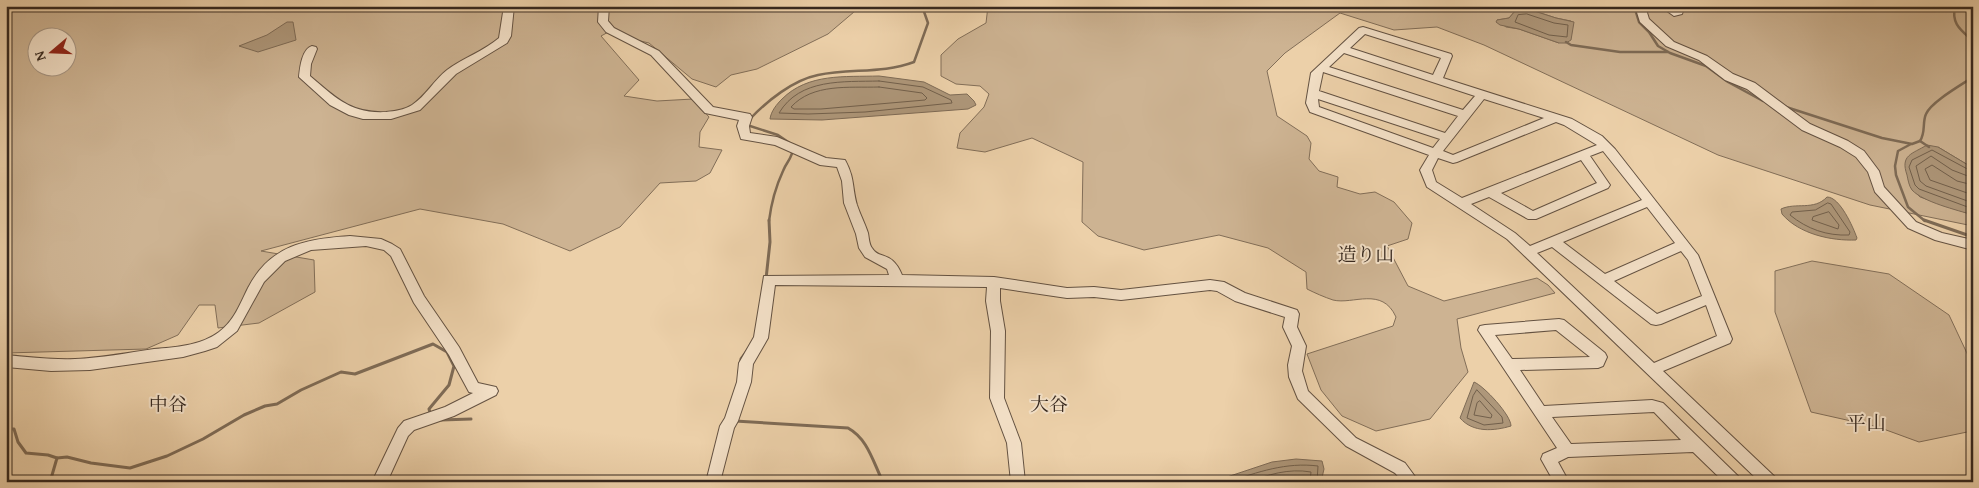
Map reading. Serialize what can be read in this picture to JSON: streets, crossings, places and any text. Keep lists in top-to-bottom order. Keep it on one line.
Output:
{"districts":["造り山","中谷","大谷","平山"],"north":"left"}
